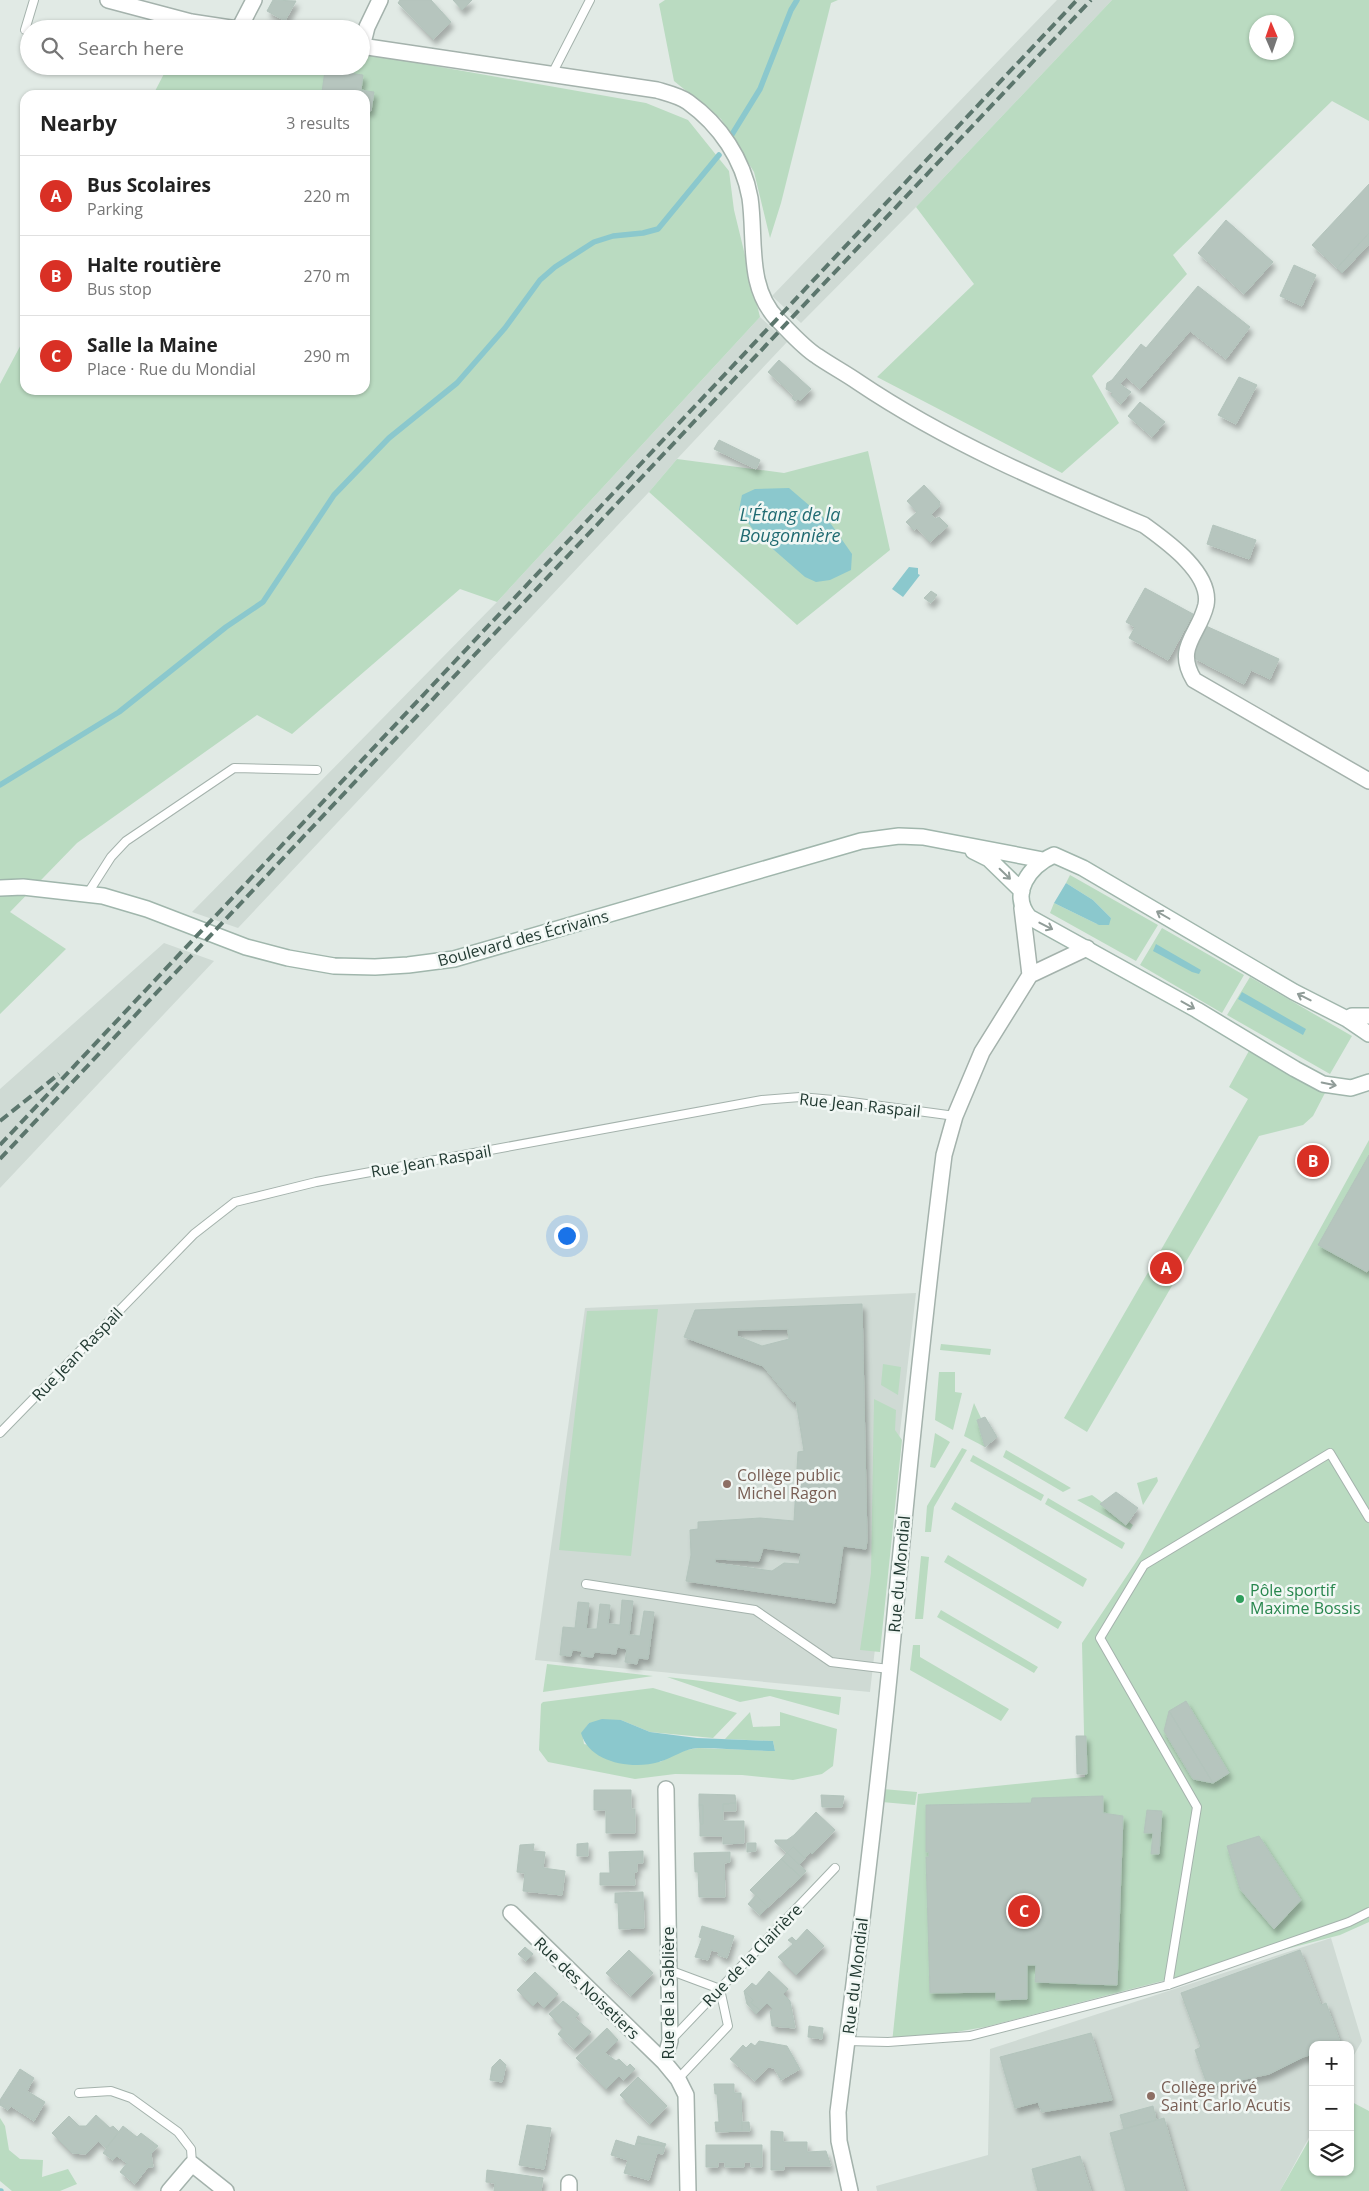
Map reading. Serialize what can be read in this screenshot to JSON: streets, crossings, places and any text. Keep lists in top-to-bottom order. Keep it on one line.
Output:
{"streets":{"street":["Boulevard des Écrivains","Rue du Mondial","Rue des Noisetiers","Rue de la Sablière"],"lane":["Rue Jean Raspail","Rue de la Clairière"]},"crossings":[["Rue Jean Raspail","Rue du Mondial"],["Rue de la Clairière","Rue de la Sablière"],["Rue des Noisetiers","Rue de la Sablière"]],"water":["L'Étang de la Bougonnière"],"places":["Collège public Michel Ragon","Pôle sportif Maxime Bossis","Collège privé Saint Carlo Acutis"],"north":"top","page":{"search":"Search here","heading":["Nearby","3 results"],"list":[{"mark":"A","name":"Bus Scolaires","note":"Parking","value":"220 m"},{"mark":"B","name":"Halte routière","note":"Bus stop","value":"270 m"},{"mark":"C","name":"Salle la Maine","note":"Place · Rue du Mondial","value":"290 m"}],"pins":["B","A","C"],"map_buttons":["+","−"]}}
